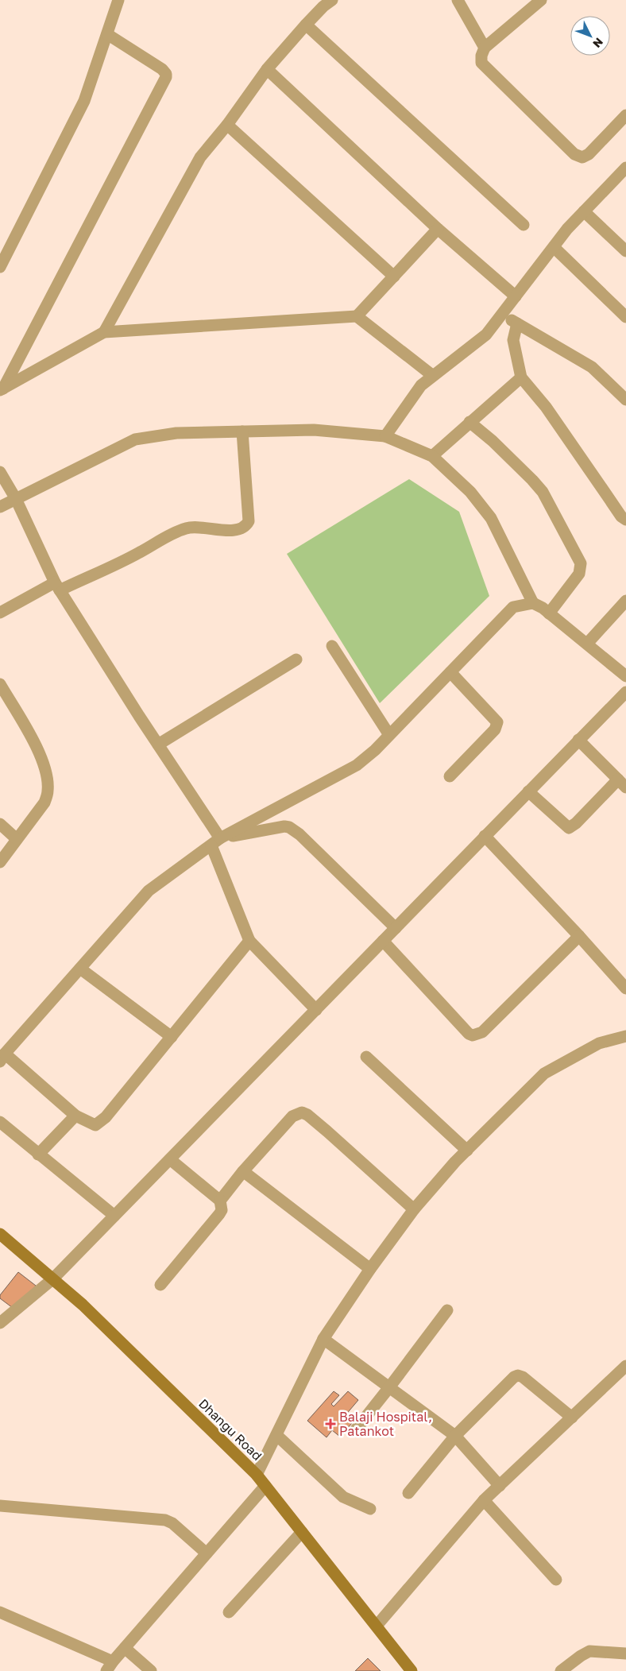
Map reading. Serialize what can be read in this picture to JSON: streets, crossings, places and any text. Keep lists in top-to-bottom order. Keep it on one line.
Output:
{"streets":{"street":["Dhangu Road"]},"places":{"health":["Balaji Hospital, Patankot"]},"north":"bottom right"}
